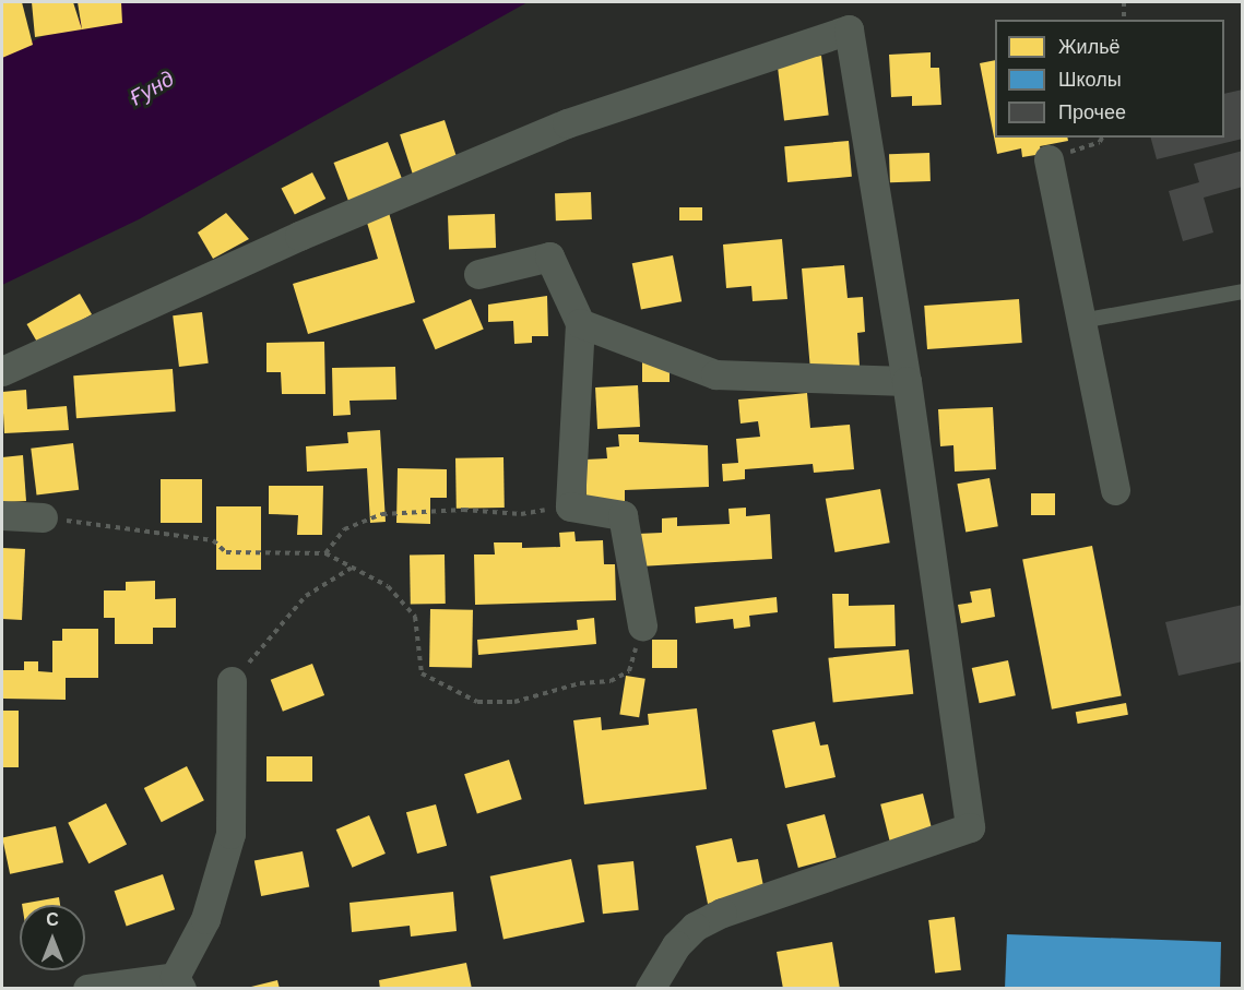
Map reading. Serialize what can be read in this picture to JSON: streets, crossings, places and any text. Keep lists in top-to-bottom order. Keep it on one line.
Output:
{"water":["Ғунд"],"legend":["Жильё","Школы","Прочее"],"north":"top"}
